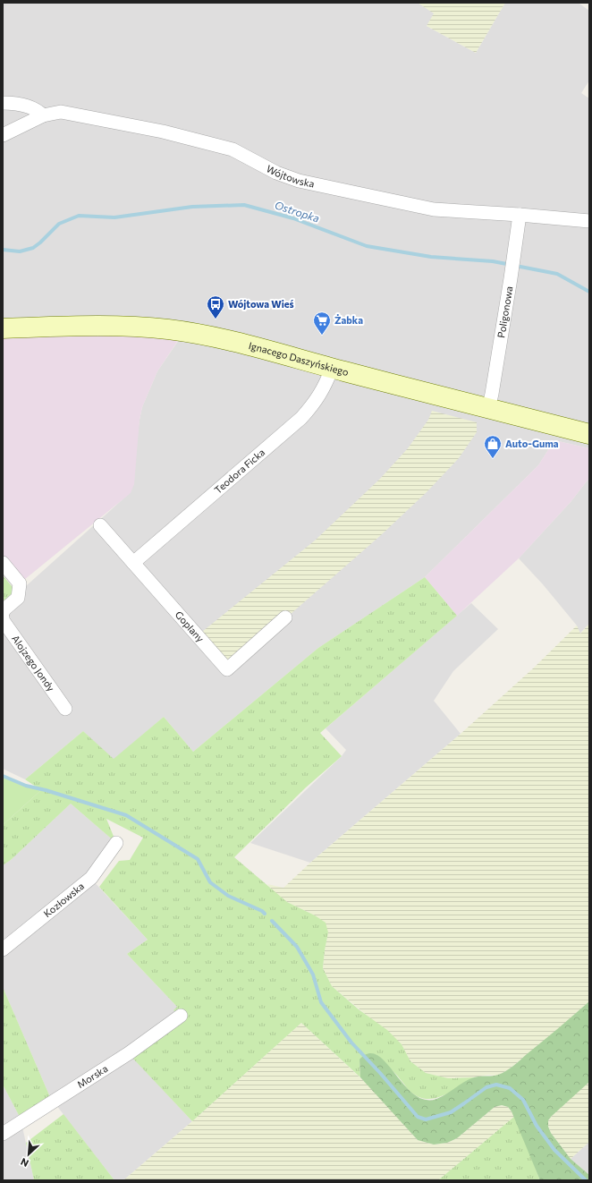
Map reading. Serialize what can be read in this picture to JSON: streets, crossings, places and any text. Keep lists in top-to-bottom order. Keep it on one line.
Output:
{"streets":{"main road":["Ignacego Daszyńskiego"],"street":["Wójtowska","Poligonowa","Teodora Ficka","Goplany","Alojzego Jondy","Kozłowska","Morska"]},"crossings":[["Wójtowska","Poligonowa"],["Poligonowa","Ignacego Daszyńskiego"],["Ignacego Daszyńskiego","Teodora Ficka"],["Teodora Ficka","Goplany"]],"water":["Ostropka"],"places":{"bus stop":["Wójtowa Wieś"],"supermarket":["Żabka"],"shop":["Auto-Guma"]},"north":"bottom left"}
